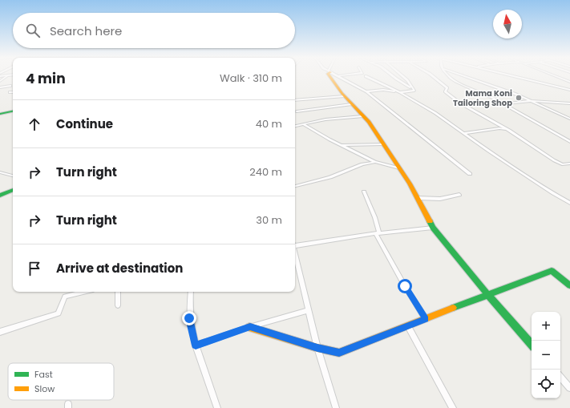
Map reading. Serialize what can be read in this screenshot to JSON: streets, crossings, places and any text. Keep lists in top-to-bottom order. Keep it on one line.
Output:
{"places":["Mama Koni Tailoring Shop"],"legend":["Fast","Slow"],"north":"top","page":{"search":"Search here","heading":["4 min","Walk · 310 m"],"list":[["Continue","40 m"],["Turn right","240 m"],["Turn right","30 m"],"Arrive at destination"],"map_buttons":["+","−"]}}
